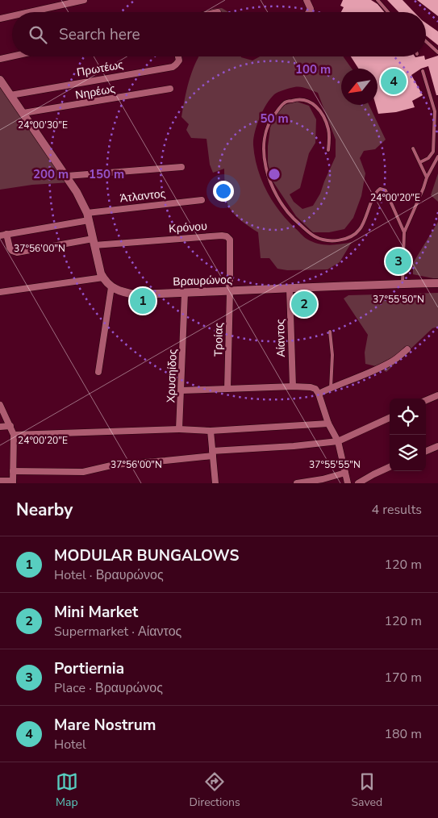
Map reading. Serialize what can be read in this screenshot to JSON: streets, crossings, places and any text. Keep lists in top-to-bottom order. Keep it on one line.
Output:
{"streets":{"main road":["Βραυρώνος"],"street":["Πρωτέως","Νηρέως","Άτλαντος","Κρόνου","Αίαντος","Τροίας","Χρυσηίδος"]},"crossings":[["Κρόνου","Βραυρώνος"],["Κρόνου","Τροίας"],["Βραυρώνος","Αίαντος"],["Βραυρώνος","Τροίας"],["Βραυρώνος","Χρυσηίδος"]],"north":"bottom left","page":{"search":"Search here","pins":["4","3","1","2"],"heading":["Nearby","4 results"],"list":[{"mark":"1","name":"MODULAR BUNGALOWS","note":"Hotel · Βραυρώνος","value":"120 m"},{"mark":"2","name":"Mini Market","note":"Supermarket · Αίαντος","value":"120 m"},{"mark":"3","name":"Portiernia","note":"Place · Βραυρώνος","value":"170 m"},{"mark":"4","name":"Mare Nostrum","note":"Hotel","value":"180 m"}],"nav":["Map","Directions","Saved"]},"coordinates":["24°00'30\"E","24°00'20\"E","37°56'00\"N","37°55'50\"N","37°55'55\"N"],"rings":["100 m","50 m","200 m","150 m"]}
